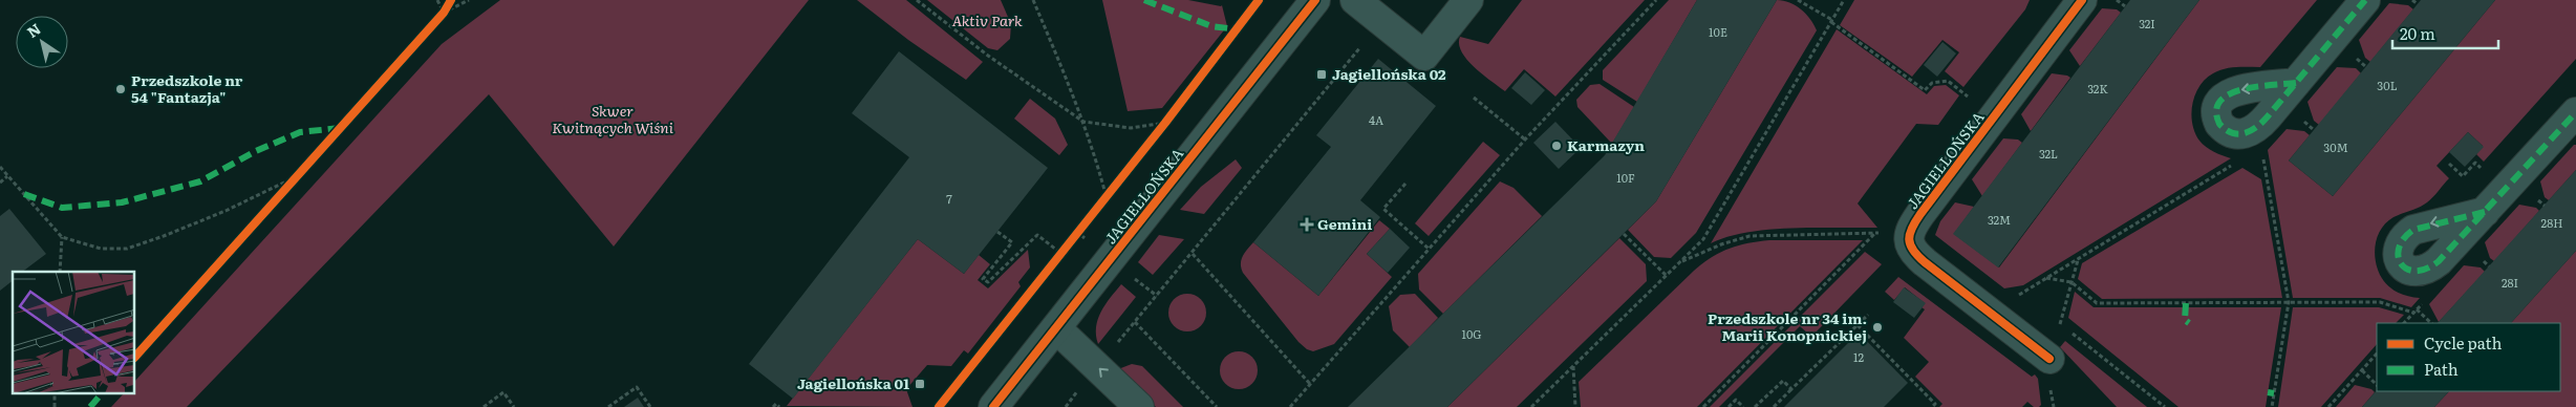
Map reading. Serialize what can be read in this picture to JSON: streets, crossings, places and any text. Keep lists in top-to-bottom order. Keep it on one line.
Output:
{"streets":{"street":["JAGIELLOŃSKA"]},"parks":["Aktiv Park","Skwer Kwitnących Wiśni"],"places":{"transit":["Jagiellońska 02","Jagiellońska 01"],"other":["Przedszkole nr 54 \"Fantazja\"","Karmazyn","Przedszkole nr 34 im. Marii Konopnickiej"],"health":["Gemini"]},"house_numbers":["32I","10E","30L","32K","4A","30M","32L","10F","7","32M","28H","28I","10G","12"],"legend":["Cycle path","Path"],"scale_bar":"20 m","north":"top left"}
